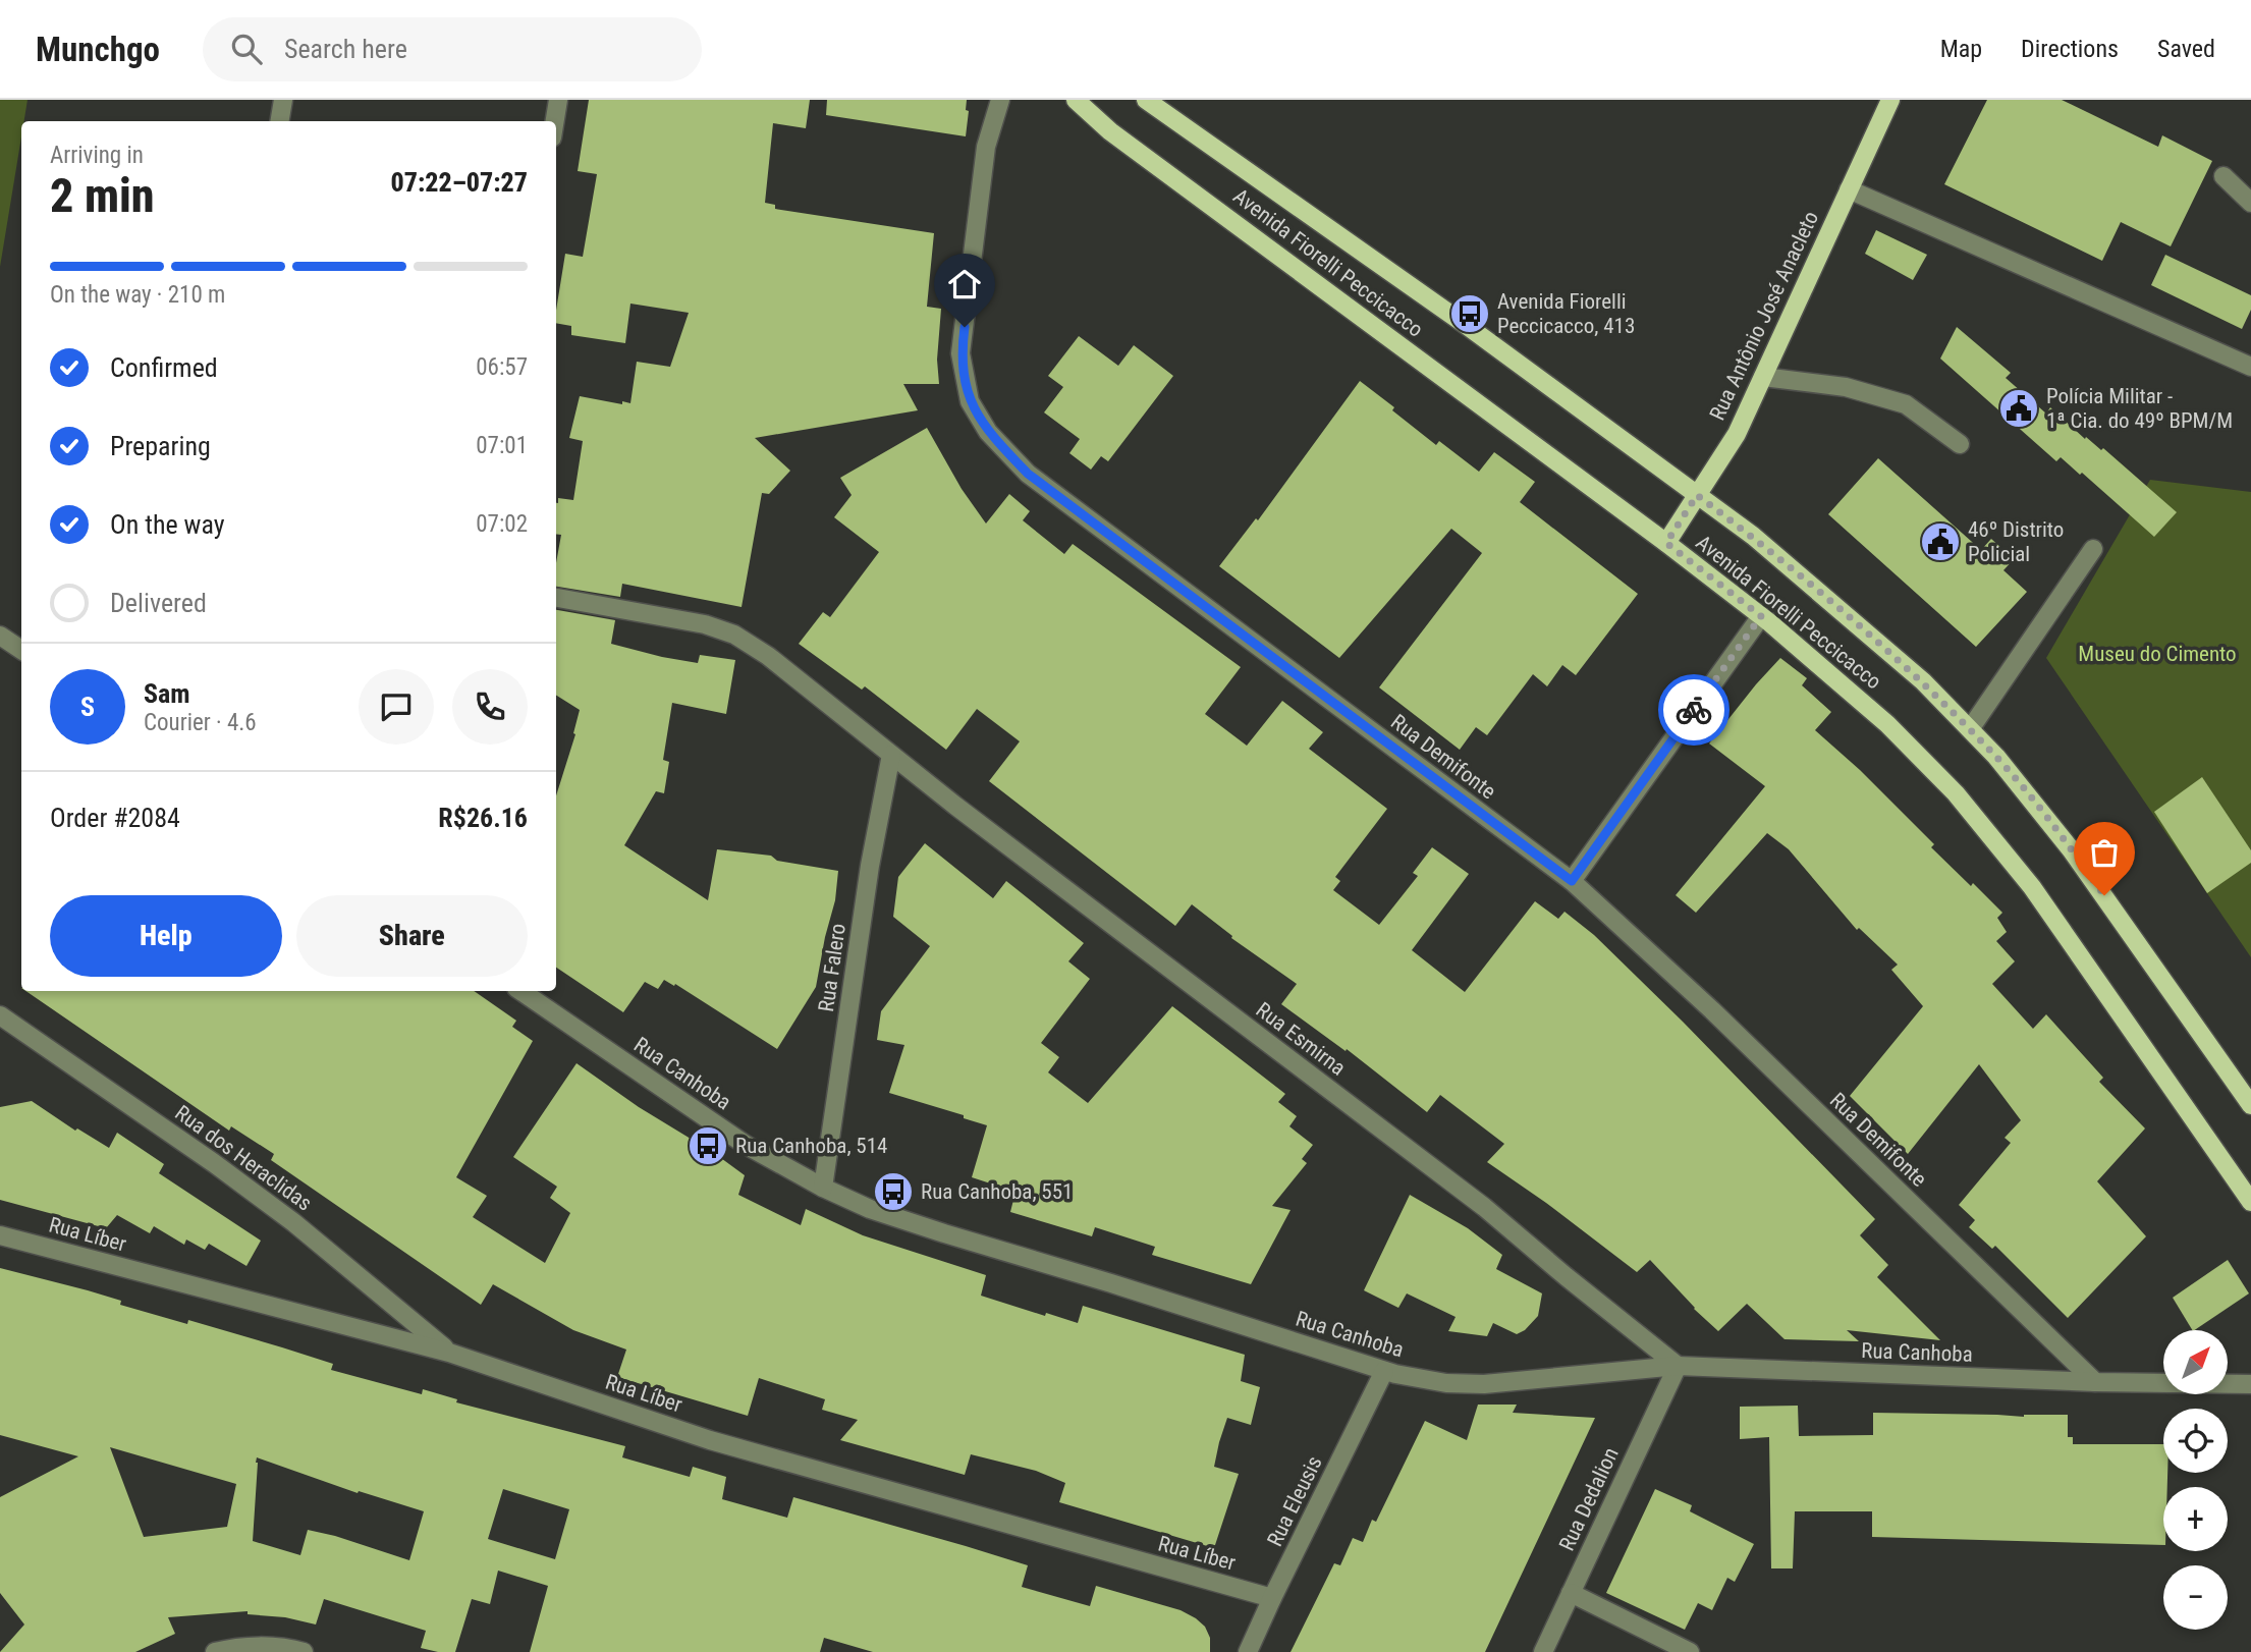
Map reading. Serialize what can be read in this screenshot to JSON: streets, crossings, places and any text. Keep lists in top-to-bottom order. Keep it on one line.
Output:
{"streets":{"main road":["Avenida Fiorelli Peccicacco","Rua Antônio José Anacleto"],"street":["Rua Demifonte","Rua Falero","Rua Esmirna","Rua Canhoba","Rua dos Heraclidas","Rua Líber","Rua Dedalion","Rua Eleusis"]},"crossings":[["Avenida Fiorelli Peccicacco","Rua Antônio José Anacleto"],["Rua Demifonte","Rua Canhoba"],["Rua Falero","Rua Esmirna"],["Rua Falero","Rua Canhoba"],["Rua Esmirna","Rua Canhoba"],["Rua Esmirna","Rua Dedalion"],["Rua Canhoba","Rua Dedalion"],["Rua Canhoba","Rua Eleusis"],["Rua dos Heraclidas","Rua Líber"],["Rua Líber","Rua Eleusis"]],"parks":["Museu do Cimento"],"places":{"bus stop":["Avenida Fiorelli Peccicacco, 413","Rua Canhoba, 514","Rua Canhoba, 551"],"public building":["Polícia Militar - 1ª Cia. do 49º BPM/M","46º Distrito Policial"]},"north":"top right","page":{"header":"Munchgo","search":"Search here","nav":["Map","Directions","Saved"],"heading":["2 min","Arriving in","07:22–07:27"],"panel":["Sam","Courier · 4.6","Order #2084","R$26.16"],"bar":"On the way · 210 m","list":[["Confirmed","06:57"],["Preparing","07:01"],["On the way","07:02"],"Delivered"],"round":"S","buttons":["Help","Share"],"map_buttons":["+","−"]}}
